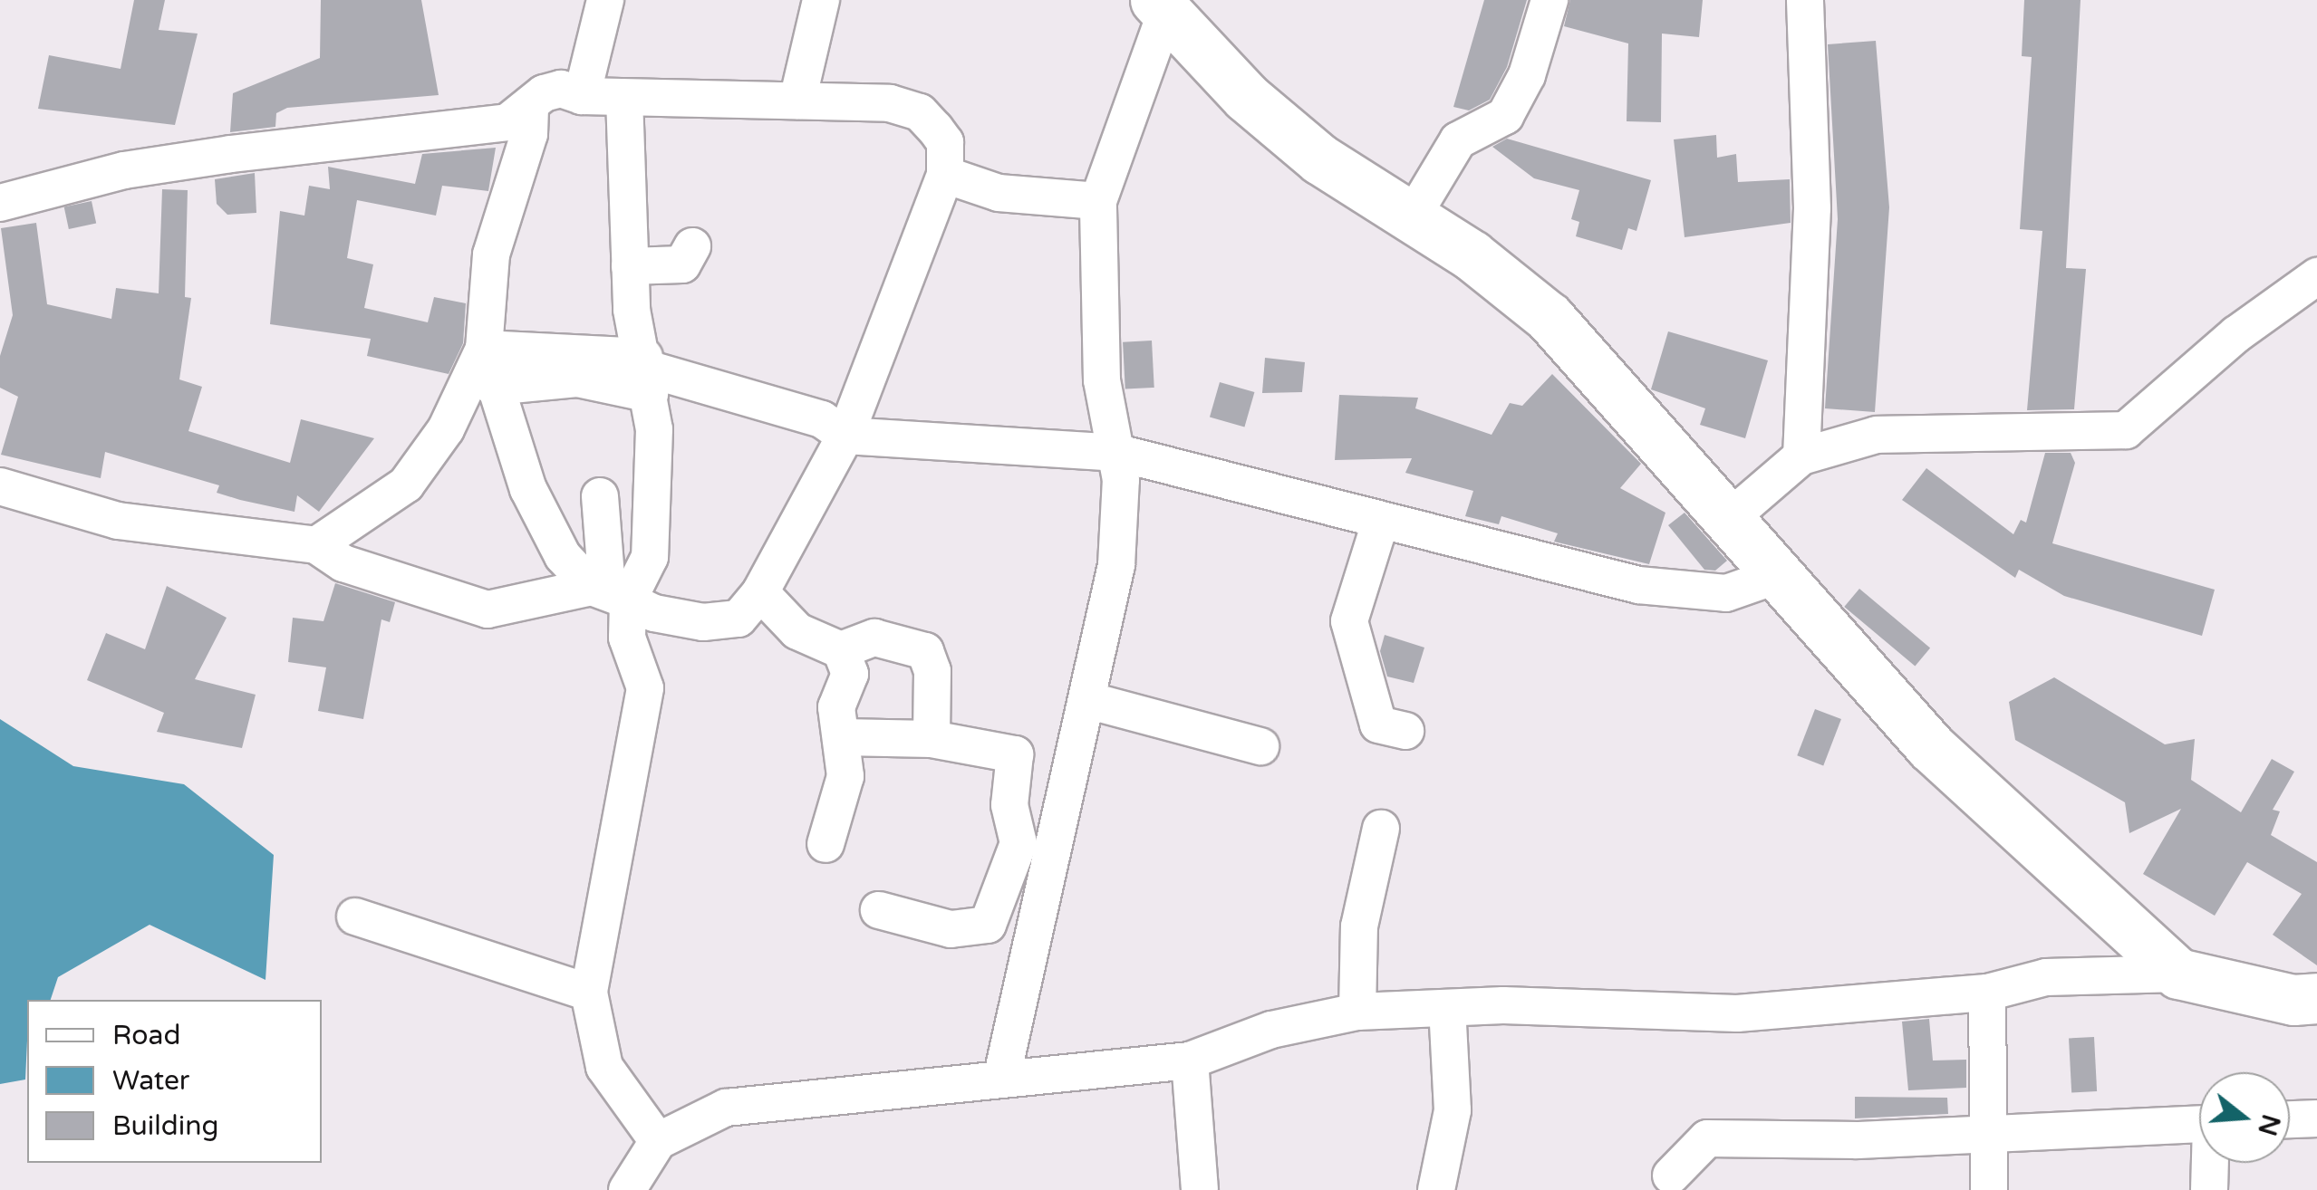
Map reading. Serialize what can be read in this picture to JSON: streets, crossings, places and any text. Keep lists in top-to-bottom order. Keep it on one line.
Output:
{"legend":["Road","Water","Building"],"north":"right"}
